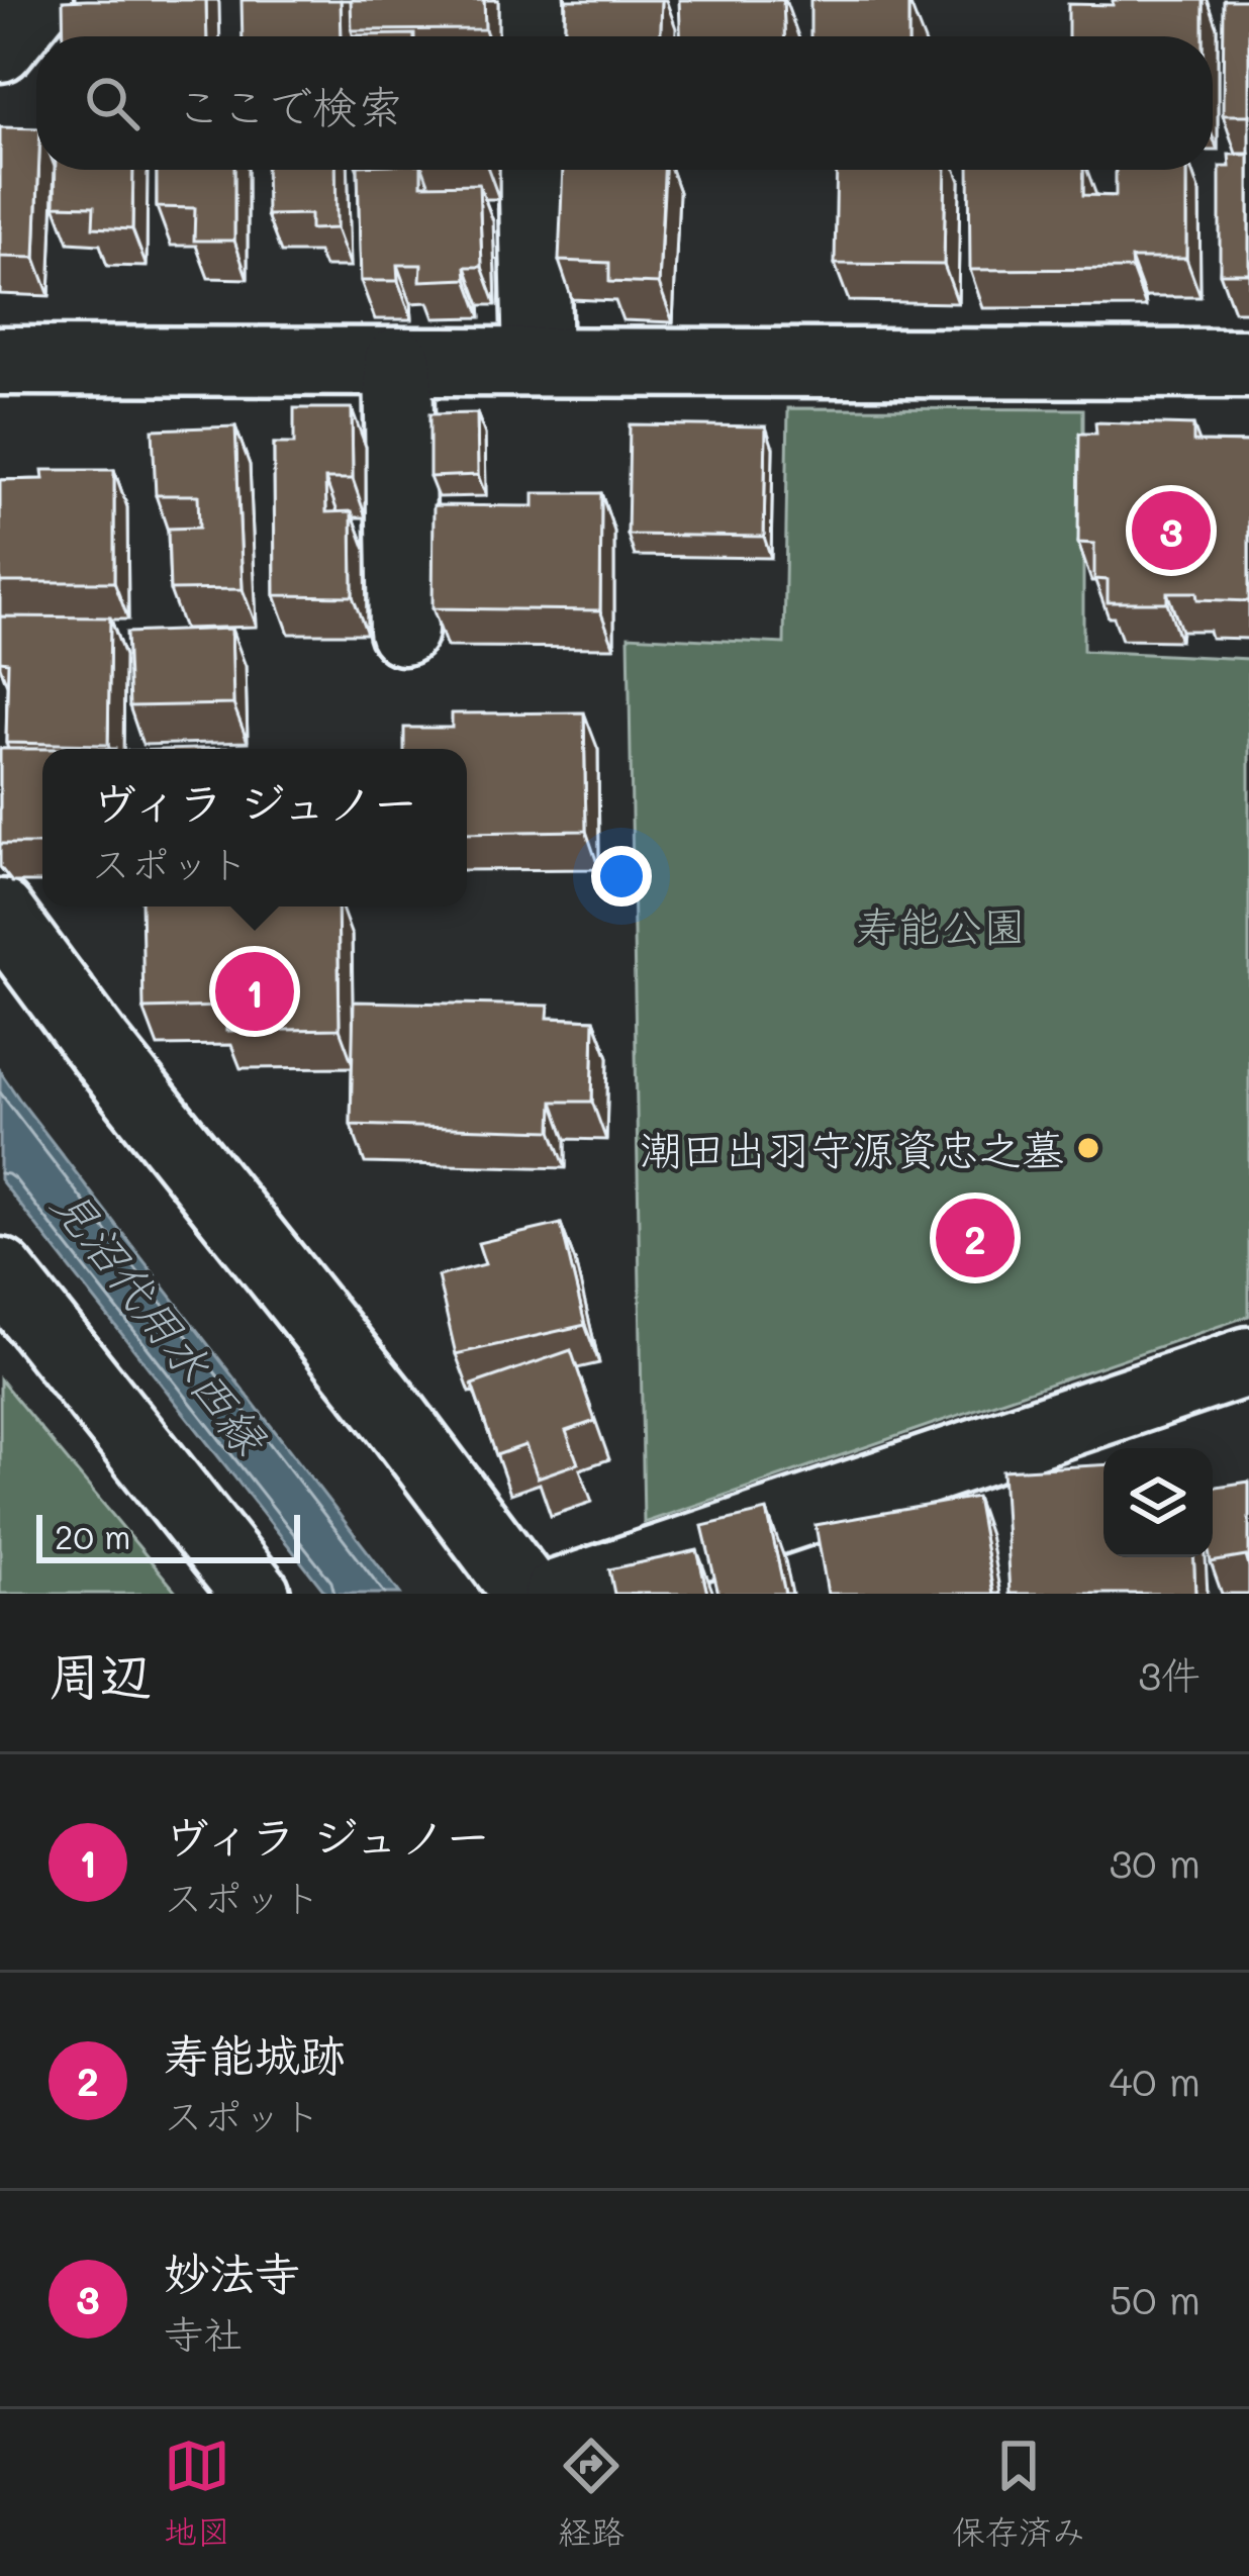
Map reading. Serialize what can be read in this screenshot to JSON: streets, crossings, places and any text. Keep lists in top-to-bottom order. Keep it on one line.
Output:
{"water":["見沼代用水西縁"],"parks":["寿能公園"],"places":["潮田出羽守源資忠之墓"],"scale_bar":"20 m","page":{"search":"ここで検索","pins":["3","1","2"],"popup":["ヴィラ ジュノー","スポット"],"scale":"20 m","heading":["周辺","3件"],"list":[{"mark":"1","name":"ヴィラ ジュノー","note":"スポット","value":"30 m"},{"mark":"2","name":"寿能城跡","note":"スポット","value":"40 m"},{"mark":"3","name":"妙法寺","note":"寺社","value":"50 m"}],"nav":["地図","経路","保存済み"]}}
